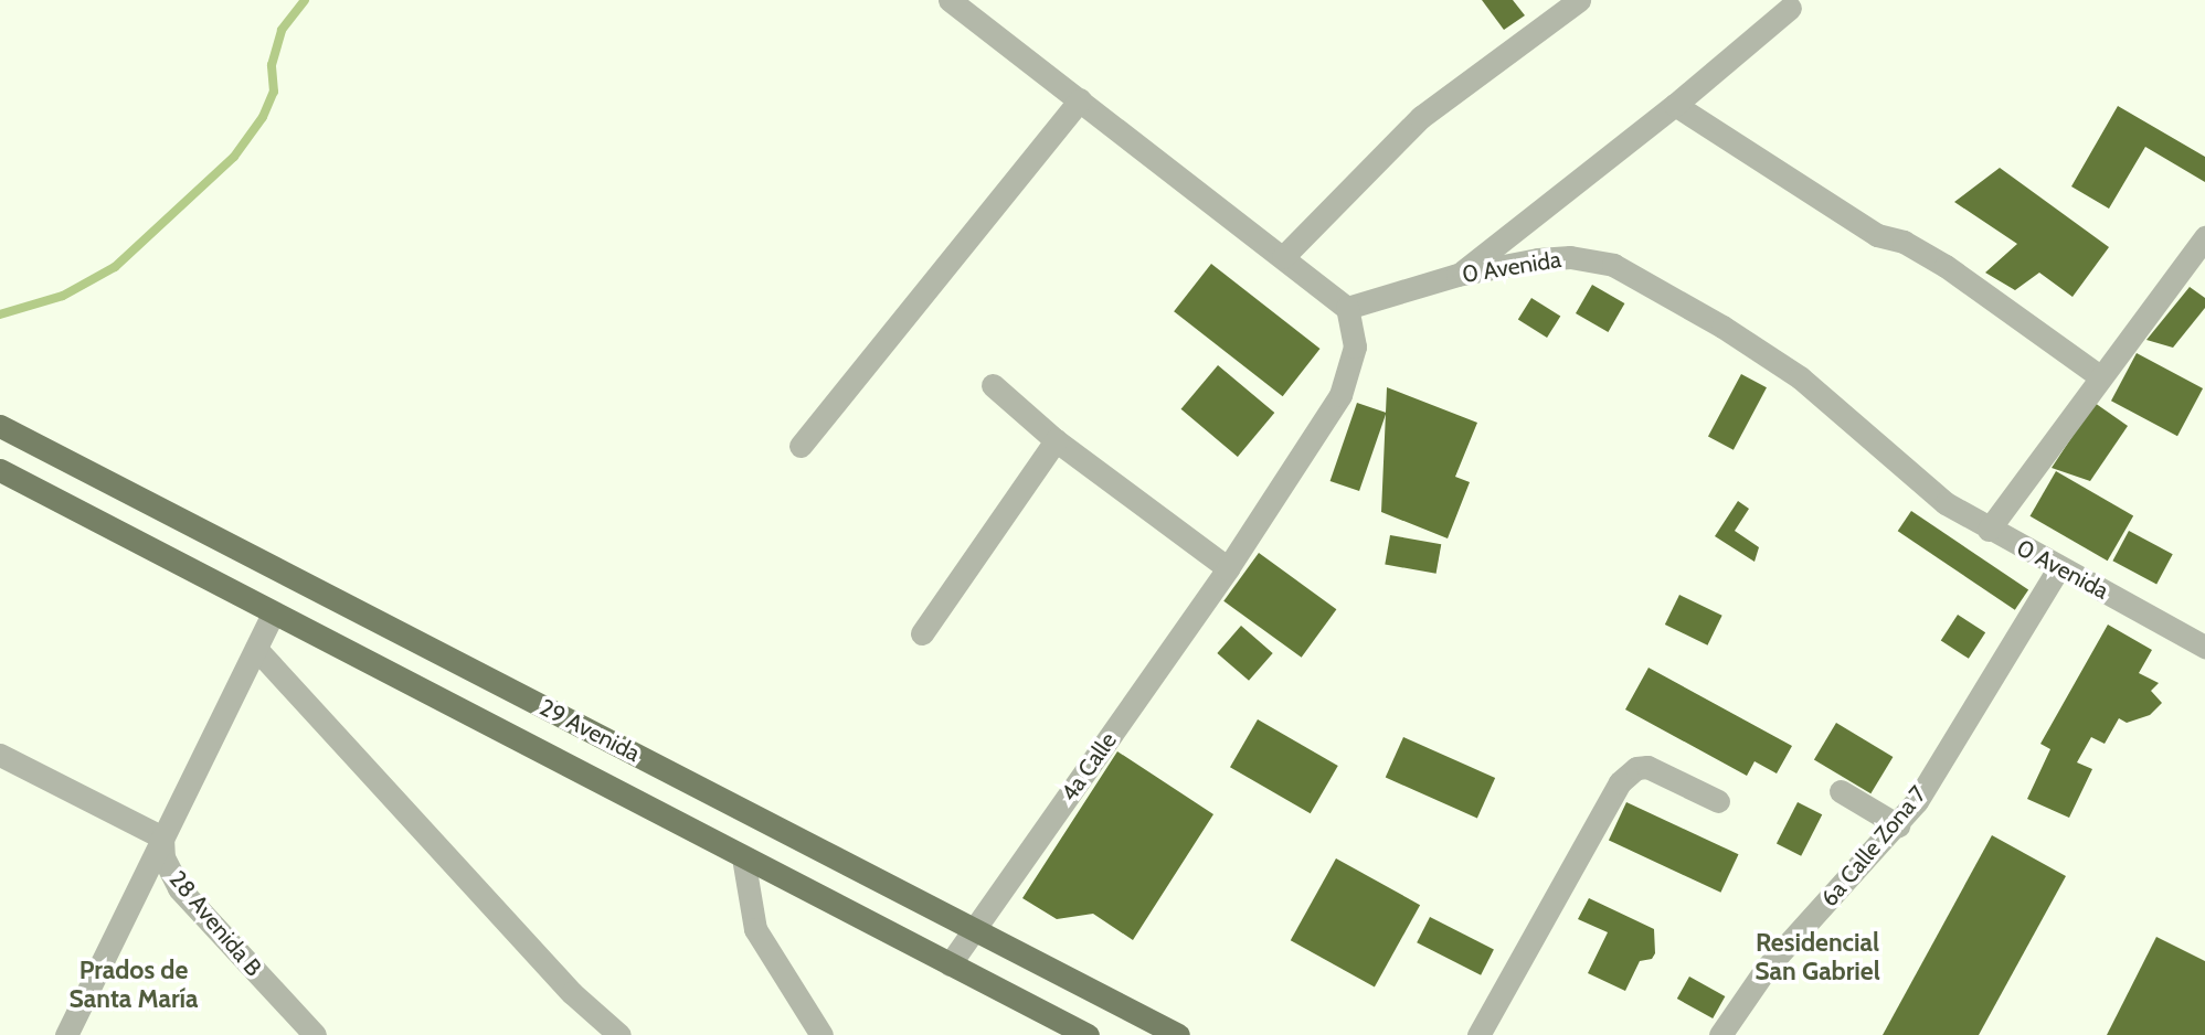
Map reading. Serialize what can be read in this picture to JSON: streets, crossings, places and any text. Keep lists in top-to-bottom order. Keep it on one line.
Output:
{"streets":{"main road":["29 Avenida"],"street":["0 Avenida","4a Calle","6a Calle Zona 7","28 Avenida B"]},"crossings":[["0 Avenida","4a Calle"],["0 Avenida","6a Calle Zona 7"],["29 Avenida","4a Calle"]],"districts":["Residencial San Gabriel","Prados de Santa María"]}
